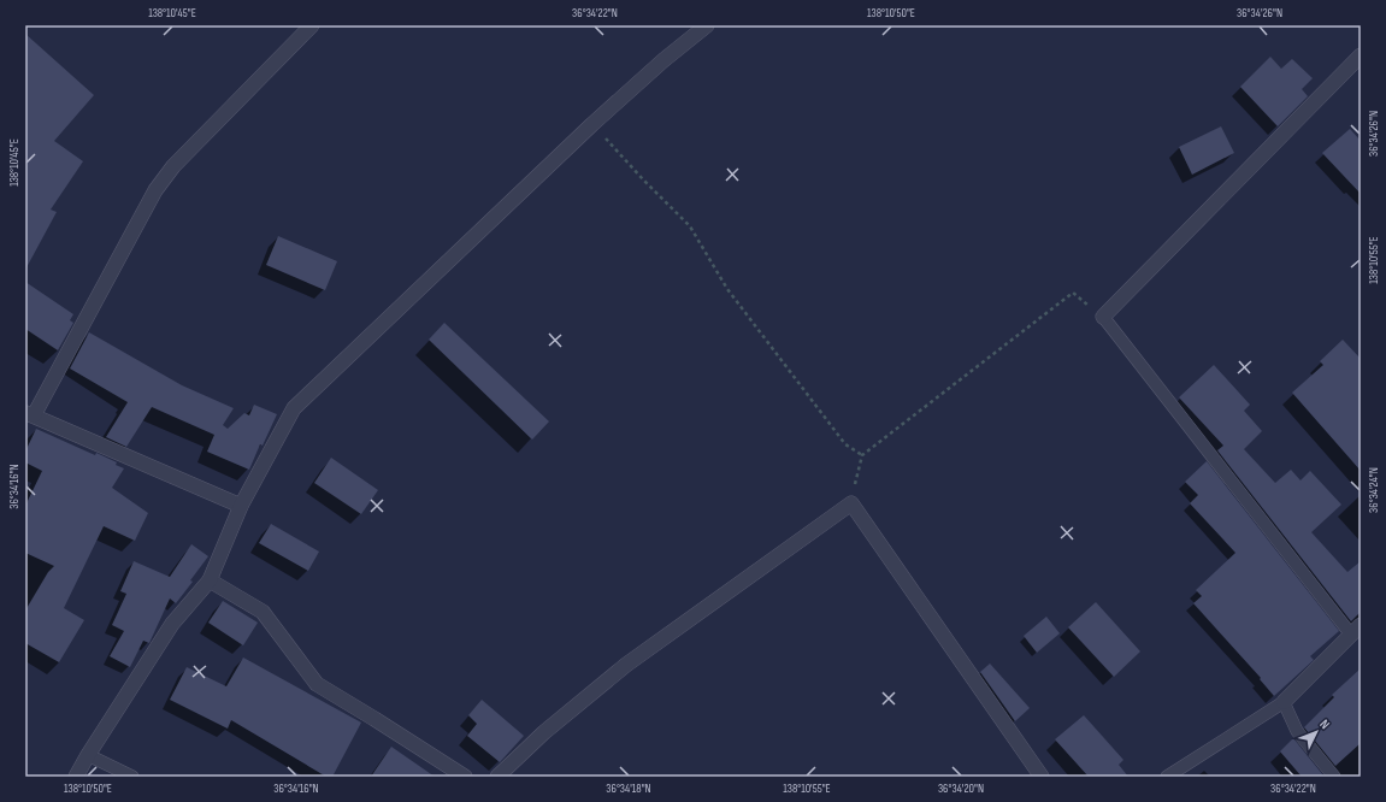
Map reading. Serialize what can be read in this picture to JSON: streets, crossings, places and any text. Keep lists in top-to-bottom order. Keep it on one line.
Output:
{"north":"top right","coordinates":["138°10'45\"E","36°34'22\"N","138°10'50\"E","36°34'26\"N","138°10'55\"E","36°34'16\"N","36°34'24\"N","36°34'18\"N","36°34'20\"N"]}
